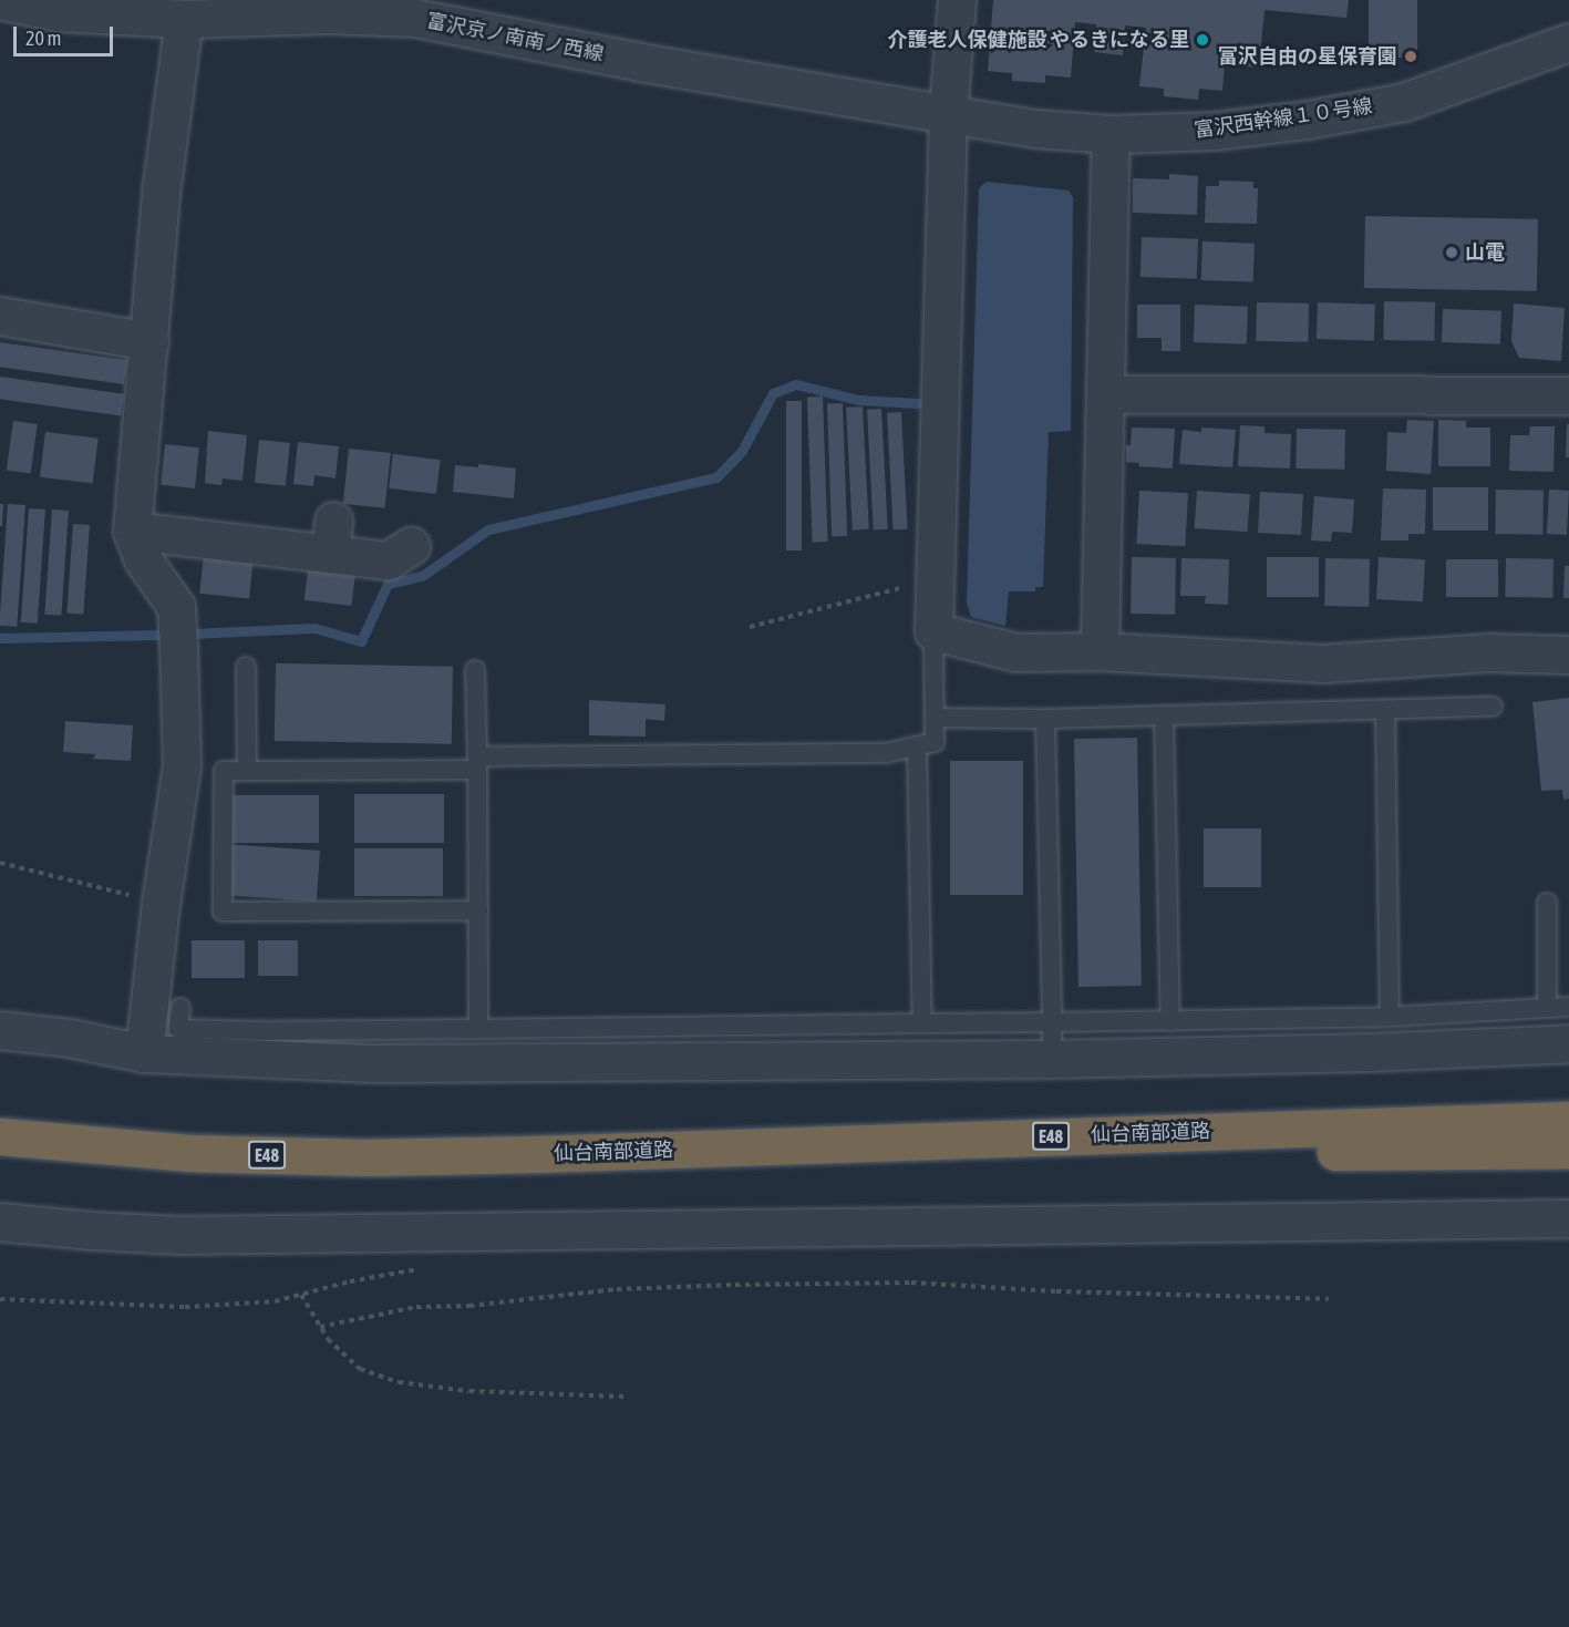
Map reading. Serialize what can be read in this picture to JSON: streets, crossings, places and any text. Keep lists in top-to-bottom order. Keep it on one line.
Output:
{"streets":{"highway":["仙台南部道路","E48"],"street":["富沢京ノ南南ノ西線","富沢西幹線１０号線"]},"crossings":[["富沢京ノ南南ノ西線","富沢西幹線１０号線"]],"places":["介護老人保健施設 やるきになる里","富沢自由の星保育園","山電"],"scale_bar":"20 m"}
